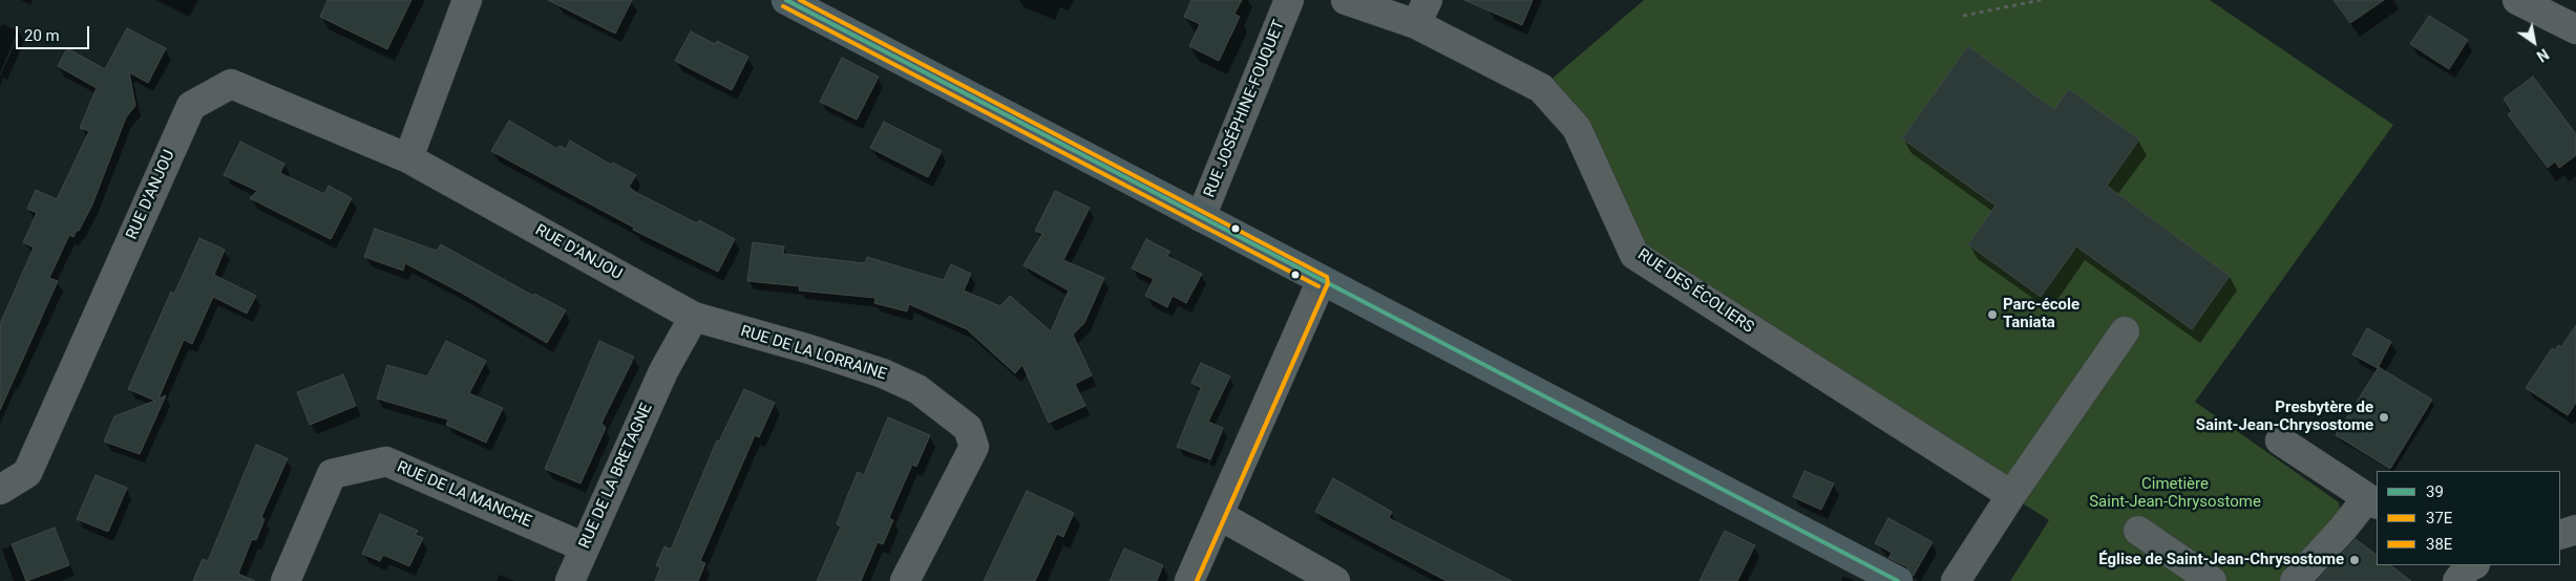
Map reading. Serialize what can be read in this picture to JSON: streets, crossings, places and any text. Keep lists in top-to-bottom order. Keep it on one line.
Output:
{"streets":{"street":["RUE JOSÉPHINE-FOUQUET","RUE D'ANJOU","RUE DES ÉCOLIERS","RUE DE LA LORRAINE","RUE DE LA BRETAGNE","RUE DE LA MANCHE"]},"crossings":[["RUE D'ANJOU","RUE DE LA LORRAINE"],["RUE D'ANJOU","RUE DE LA BRETAGNE"],["RUE DE LA LORRAINE","RUE DE LA BRETAGNE"],["RUE DE LA BRETAGNE","RUE DE LA MANCHE"]],"parks":["Cimetière Saint-Jean-Chrysostome"],"places":["Parc-école Taniata","Presbytère de Saint-Jean-Chrysostome","Église de Saint-Jean-Chrysostome"],"lines":["transit line 39","transit line 38E","transit line 37E"],"legend":["39","37E","38E"],"scale_bar":"20 m","north":"bottom right"}
